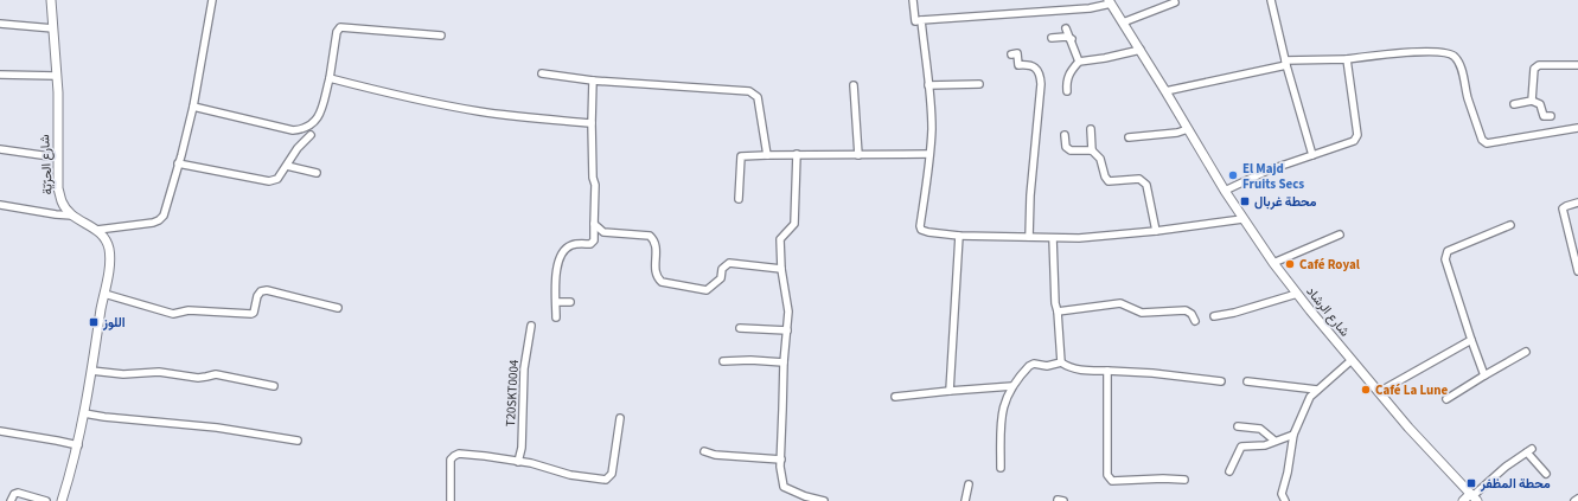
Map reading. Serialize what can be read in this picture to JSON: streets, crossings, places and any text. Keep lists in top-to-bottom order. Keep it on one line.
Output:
{"streets":{"street":["شارع الحرّيّة","شارع الرشاد","T20SKT0004"]},"places":{"other":["El Majd Fruits Secs","Café Royal","Café La Lune"],"transit":["محطة غربال","اللوز","محطة المظفر"]}}
